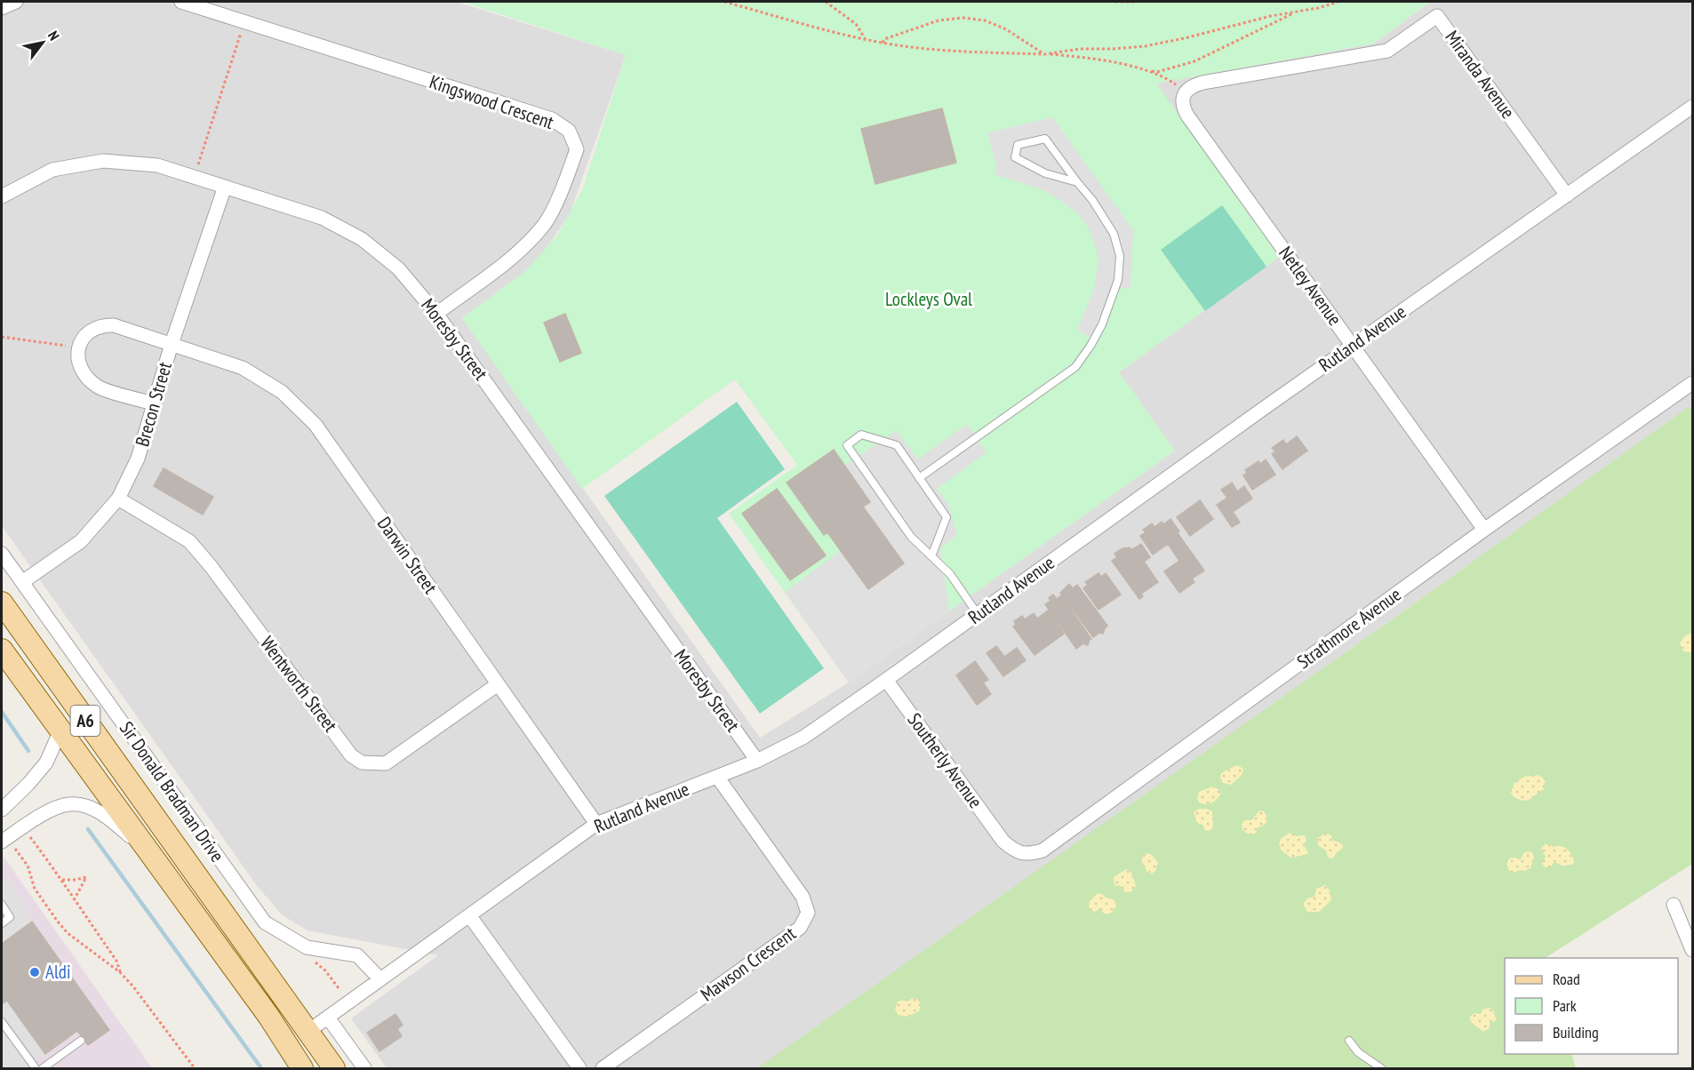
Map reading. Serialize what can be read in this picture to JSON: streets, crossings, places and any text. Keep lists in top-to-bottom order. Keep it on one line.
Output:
{"streets":{"main road":["A6","Sir Donald Bradman Drive"],"street":["Miranda Avenue","Kingswood Crescent","Netley Avenue","Rutland Avenue","Moresby Street","Brecon Street","Darwin Street","Strathmore Avenue","Wentworth Street","Southerly Avenue","Mawson Crescent"]},"crossings":[["Miranda Avenue","Netley Avenue"],["Miranda Avenue","Rutland Avenue"],["Kingswood Crescent","Moresby Street"],["Netley Avenue","Rutland Avenue"],["Netley Avenue","Strathmore Avenue"],["Rutland Avenue","Moresby Street"],["Rutland Avenue","Darwin Street"],["Rutland Avenue","Southerly Avenue"],["Rutland Avenue","Sir Donald Bradman Drive"],["Rutland Avenue","Mawson Crescent"],["Moresby Street","Brecon Street"],["Brecon Street","Darwin Street"],["Brecon Street","Wentworth Street"],["Brecon Street","Sir Donald Bradman Drive"],["Darwin Street","Wentworth Street"],["Strathmore Avenue","Southerly Avenue"]],"parks":["Lockleys Oval"],"places":["Aldi"],"legend":["Road","Park","Building"],"north":"top right"}
